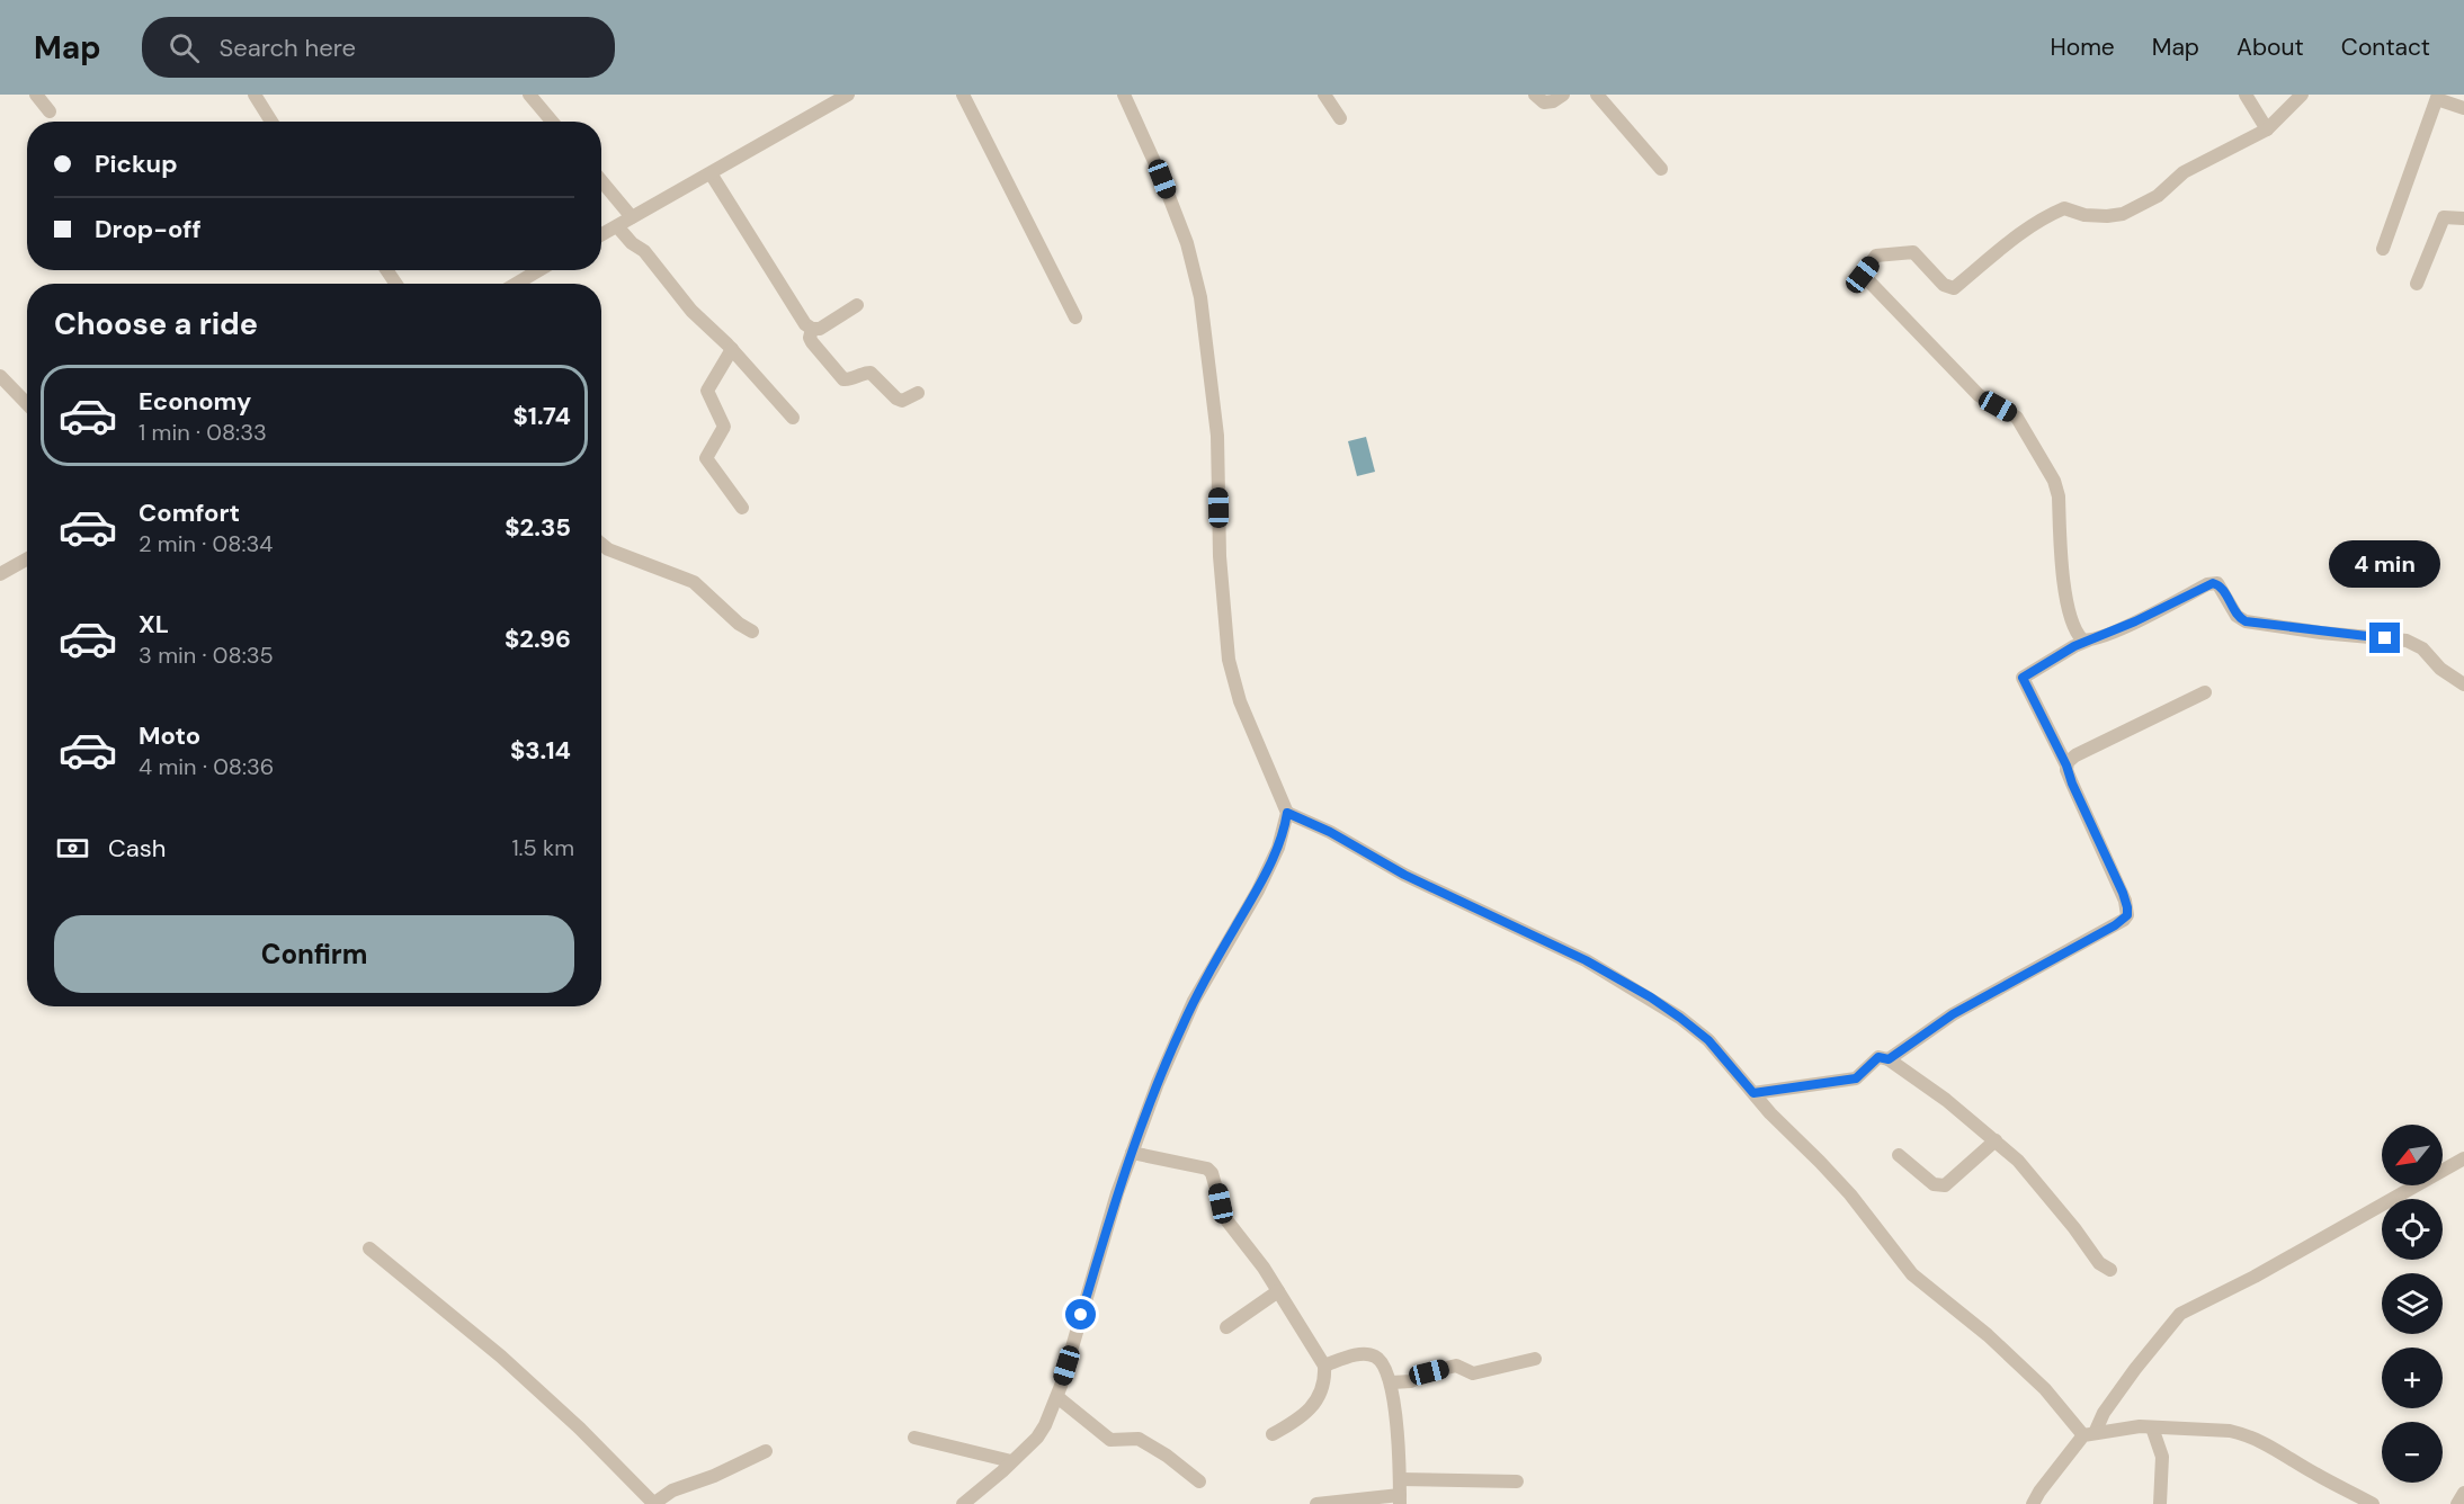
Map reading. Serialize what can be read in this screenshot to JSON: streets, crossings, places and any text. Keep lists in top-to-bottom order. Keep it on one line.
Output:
{"north":"bottom left","page":{"header":"Map","search":"Search here","nav":["Home","Map","About","Contact"],"banner":["Pickup","Drop-off"],"heading":"Choose a ride","list":[{"name":"Economy","note":"1 min · 08:33","value":"$1.74"},{"name":"Comfort","note":"2 min · 08:34","value":"$2.35"},{"name":"XL","note":"3 min · 08:35","value":"$2.96"},{"name":"Moto","note":"4 min · 08:36","value":"$3.14"}],"bubble":"4 min","pay":["Cash","1.5 km"],"buttons":"Confirm","map_buttons":["+","−"]}}
